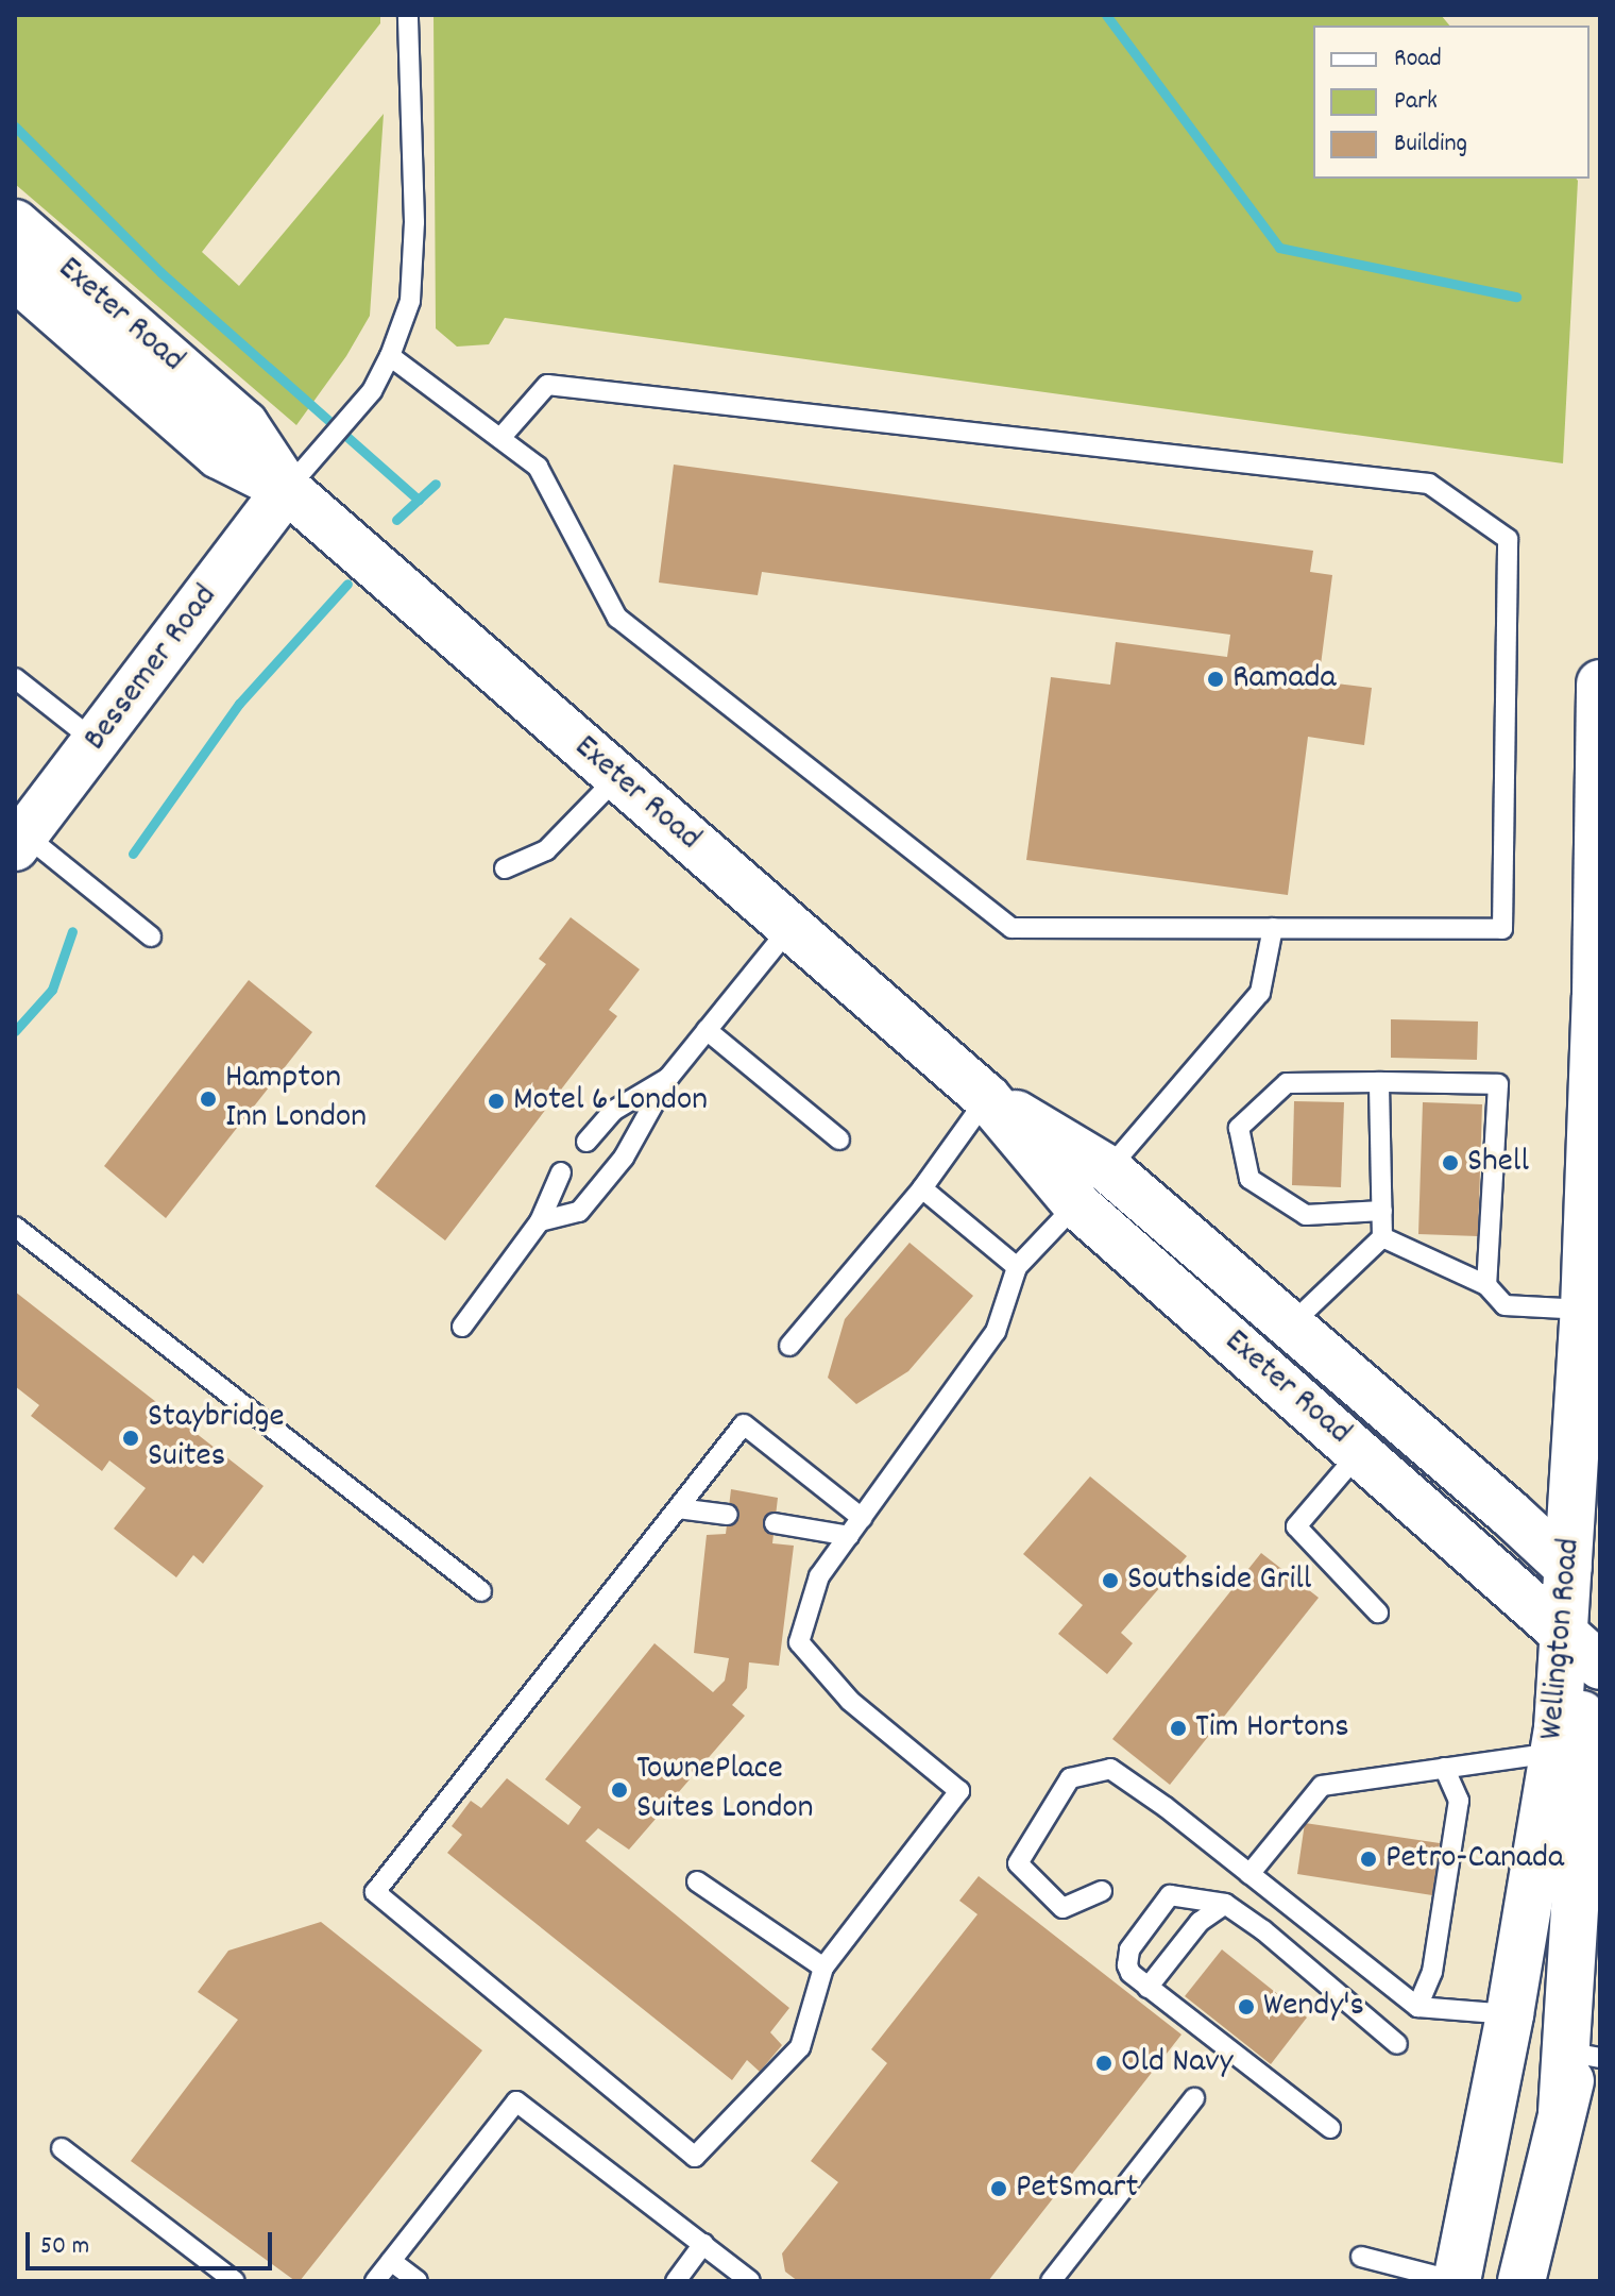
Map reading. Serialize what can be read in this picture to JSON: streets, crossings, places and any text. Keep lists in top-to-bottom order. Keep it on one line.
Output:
{"streets":{"street":["Exeter Road","Bessemer Road","Wellington Road"]},"crossings":[["Exeter Road","Bessemer Road"],["Exeter Road","Wellington Road"]],"places":["Ramada","Hampton Inn London","Motel 6 London","Shell","Staybridge Suites","Southside Grill","Tim Hortons","TownePlace Suites London","Petro-Canada","Wendy's","Old Navy","PetSmart"],"legend":["Road","Park","Building"],"scale_bar":"50 m"}
